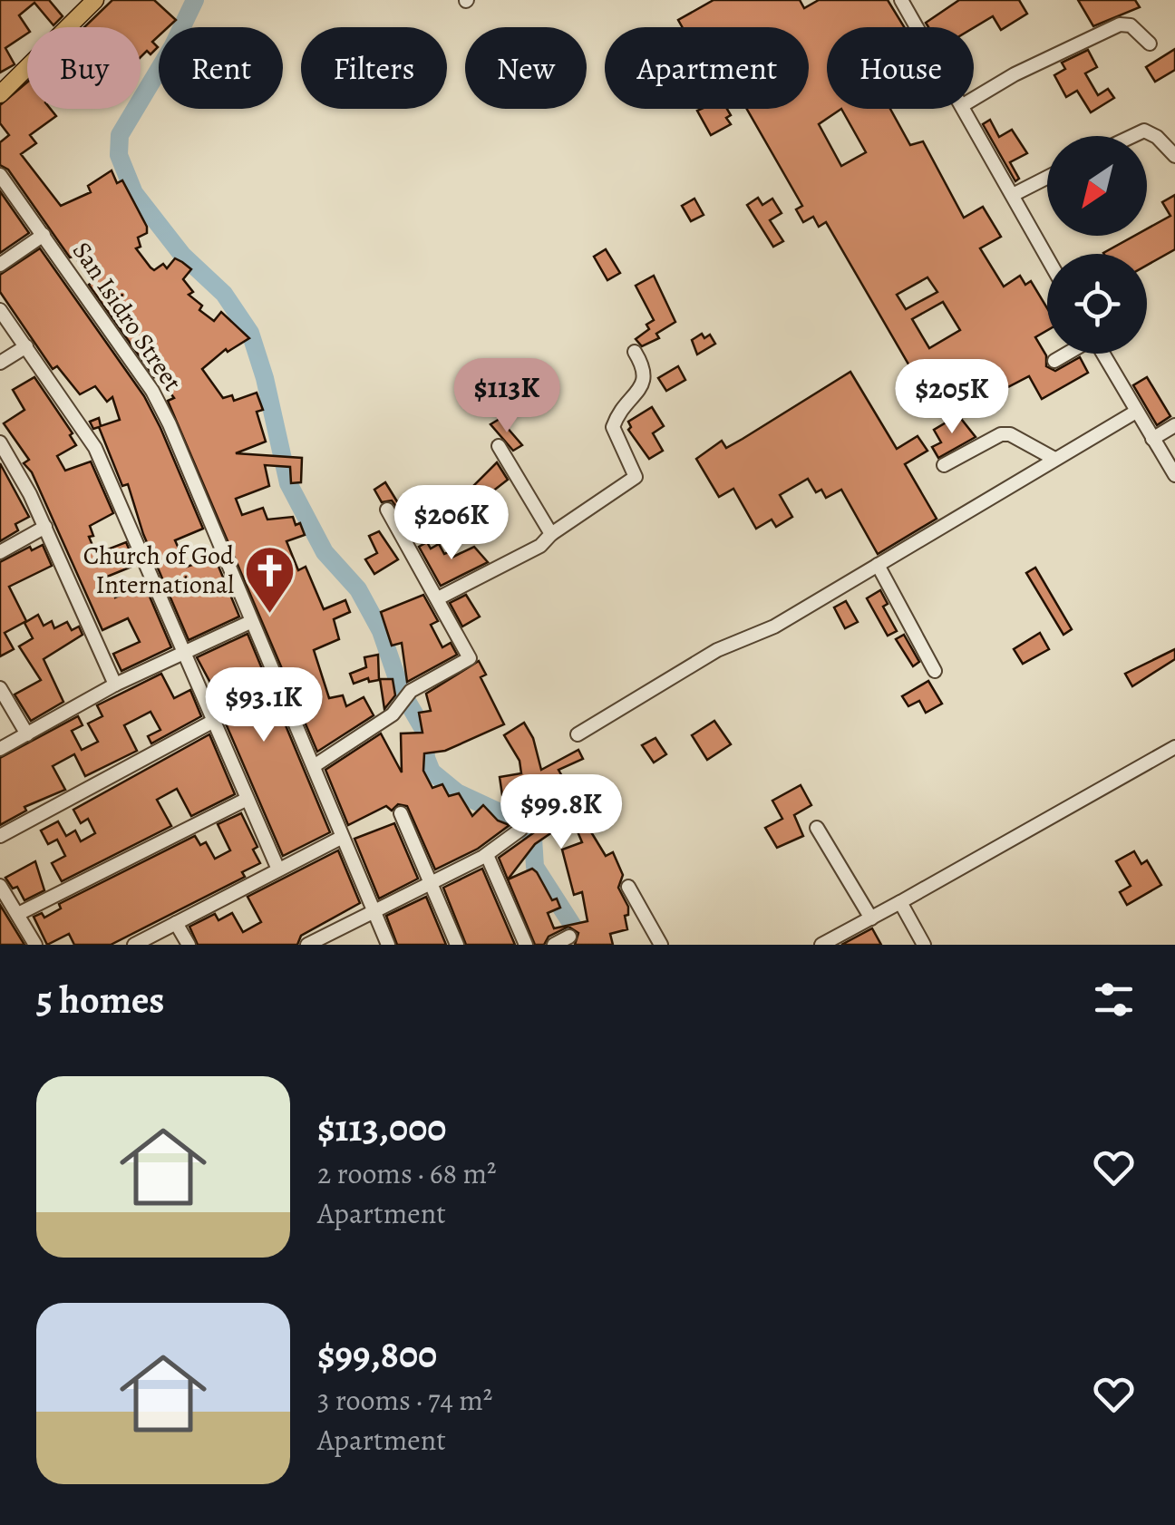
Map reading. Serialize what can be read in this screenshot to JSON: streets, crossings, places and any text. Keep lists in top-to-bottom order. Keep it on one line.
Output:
{"streets":{"street":["San Isidro Street"]},"places":{"church":["Church of God International"]},"north":"bottom left","page":{"chip":["Buy","Rent","Filters","New","Apartment","House"],"price":["$113K","$205K","$206K","$93.1K","$99.8K"],"heading":"5 homes","list":[{"name":"$113,000","note":"2 rooms · 68 m² · Apartment"},{"name":"$99,800","note":"3 rooms · 74 m² · Apartment"}]}}
